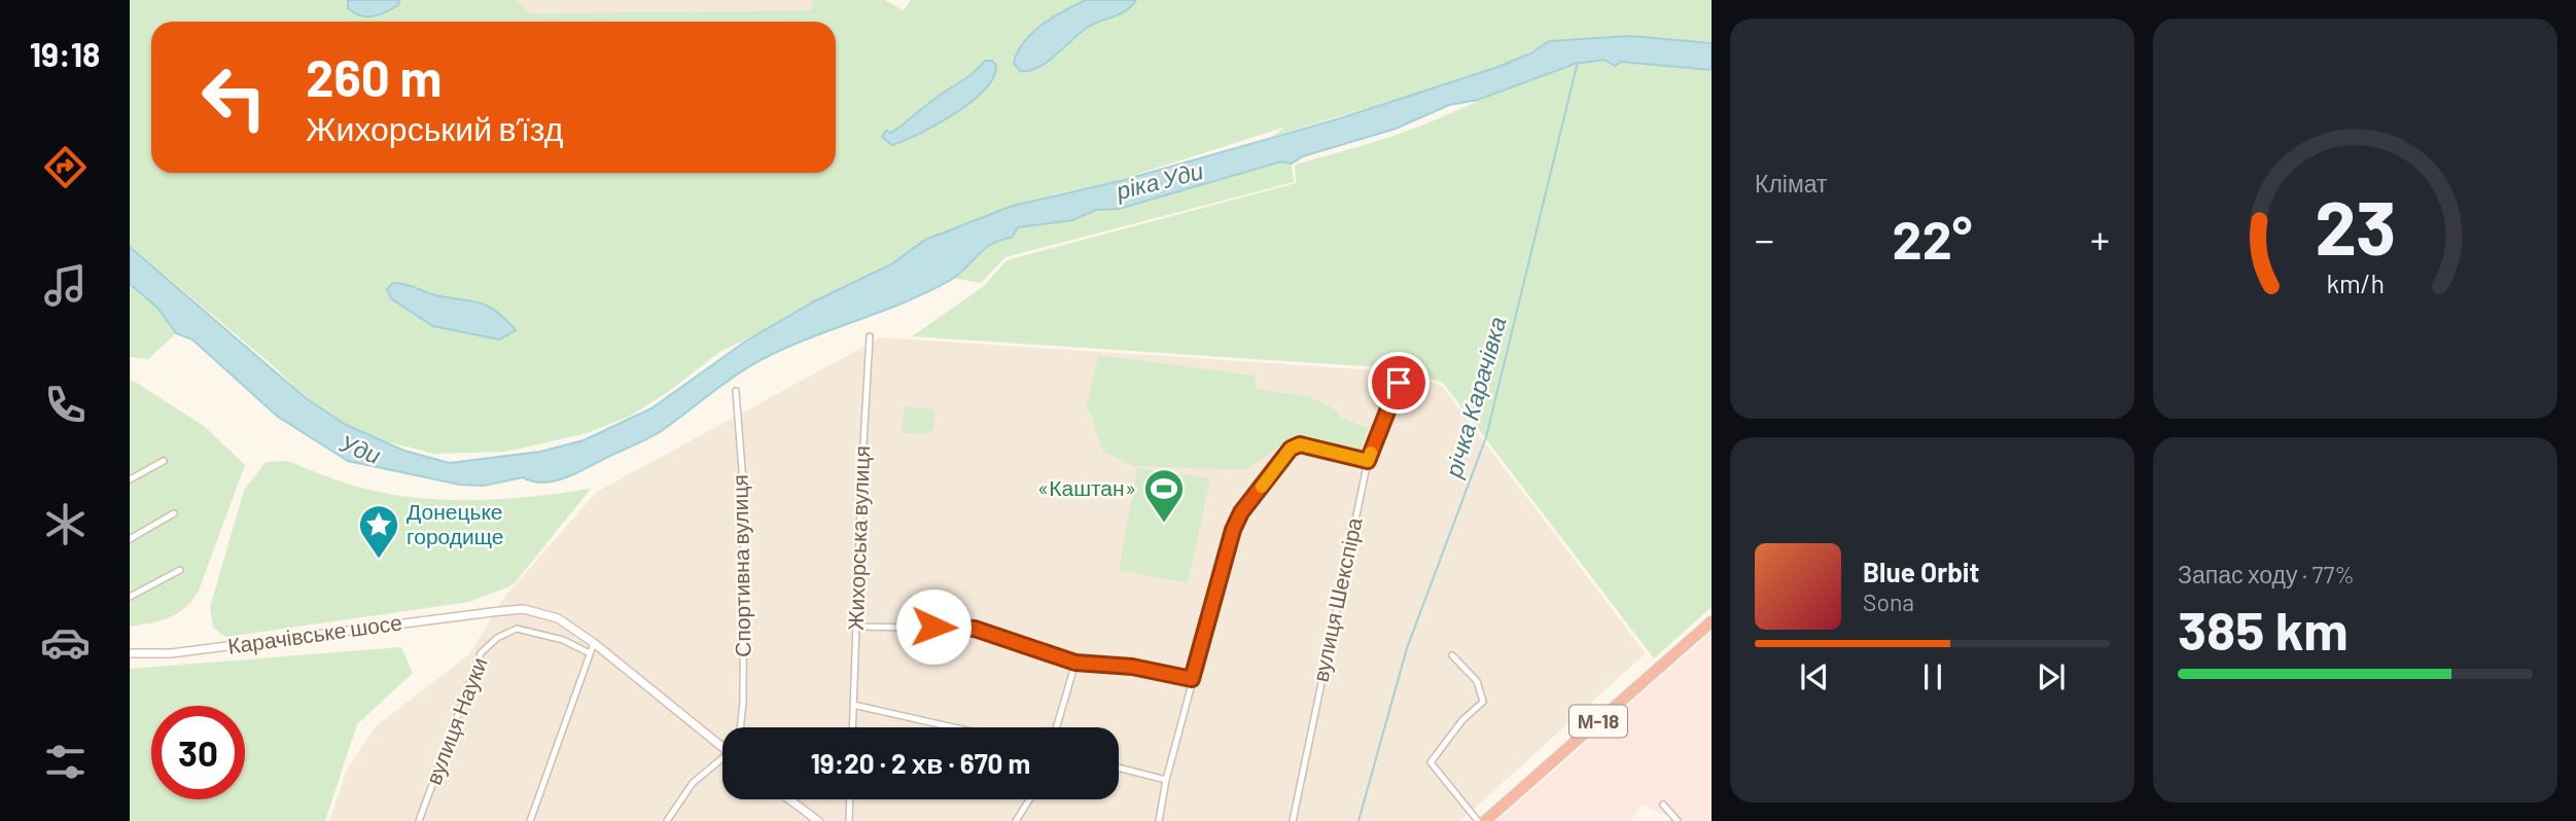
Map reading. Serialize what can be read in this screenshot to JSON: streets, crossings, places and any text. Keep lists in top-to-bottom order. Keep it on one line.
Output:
{"streets":{"highway":["М-18"],"main road":["Карачівське шосе"],"street":["Жихорська вулиця","Спортивна вулиця","вулиця Шекспіра","вулиця Науки"]},"water":["ріка Уди","річка Карачівка","Уди"],"places":{"sports":["«Каштан»"],"place":["Донецьке городище"]},"page":{"tabs":"19:18","tile":["Клімат",["Запас ходу · 77%","385 km"]],"turn":["260 m","Жихорський в’їзд"],"heat":["−","22°","+"],"song":["Blue Orbit","Sona"],"limit":"30","trip":"19:20 · 2 хв · 670 m","gauge":["23","km/h"]}}
